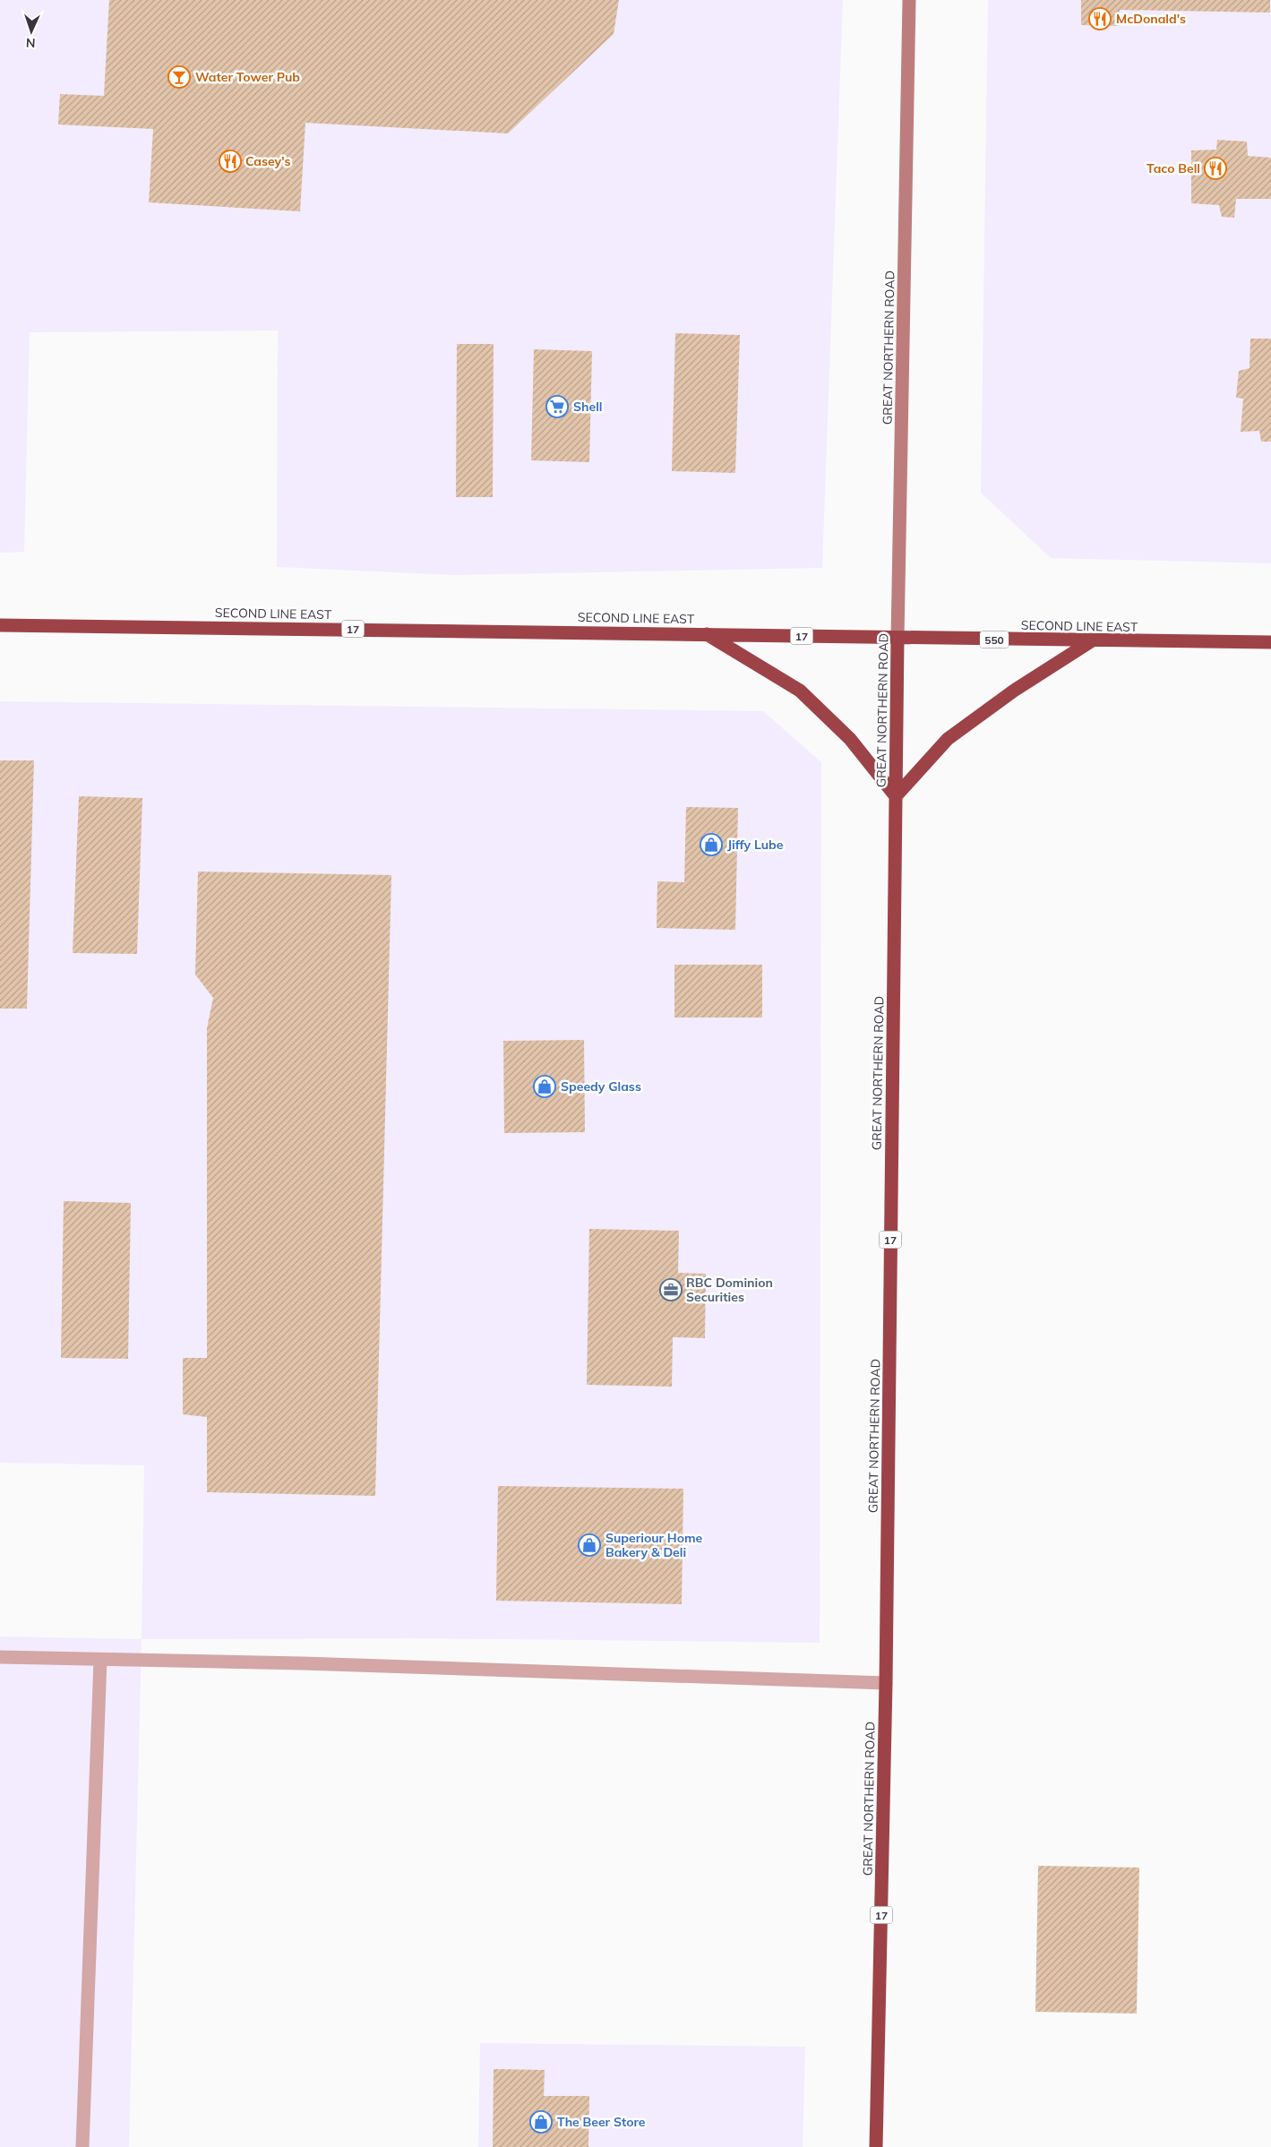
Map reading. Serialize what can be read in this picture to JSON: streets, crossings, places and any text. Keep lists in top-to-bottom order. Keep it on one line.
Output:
{"streets":{"highway":["GREAT NORTHERN ROAD","SECOND LINE EAST","17","550"]},"crossings":[["GREAT NORTHERN ROAD","SECOND LINE EAST"]],"places":{"restaurant":["McDonald's","Casey's","Taco Bell"],"bar":["Water Tower Pub"],"supermarket":["Shell"],"shop":["Jiffy Lube","Speedy Glass","Superiour Home Bakery & Deli","The Beer Store"],"office":["RBC Dominion Securities"]},"north":"bottom"}
